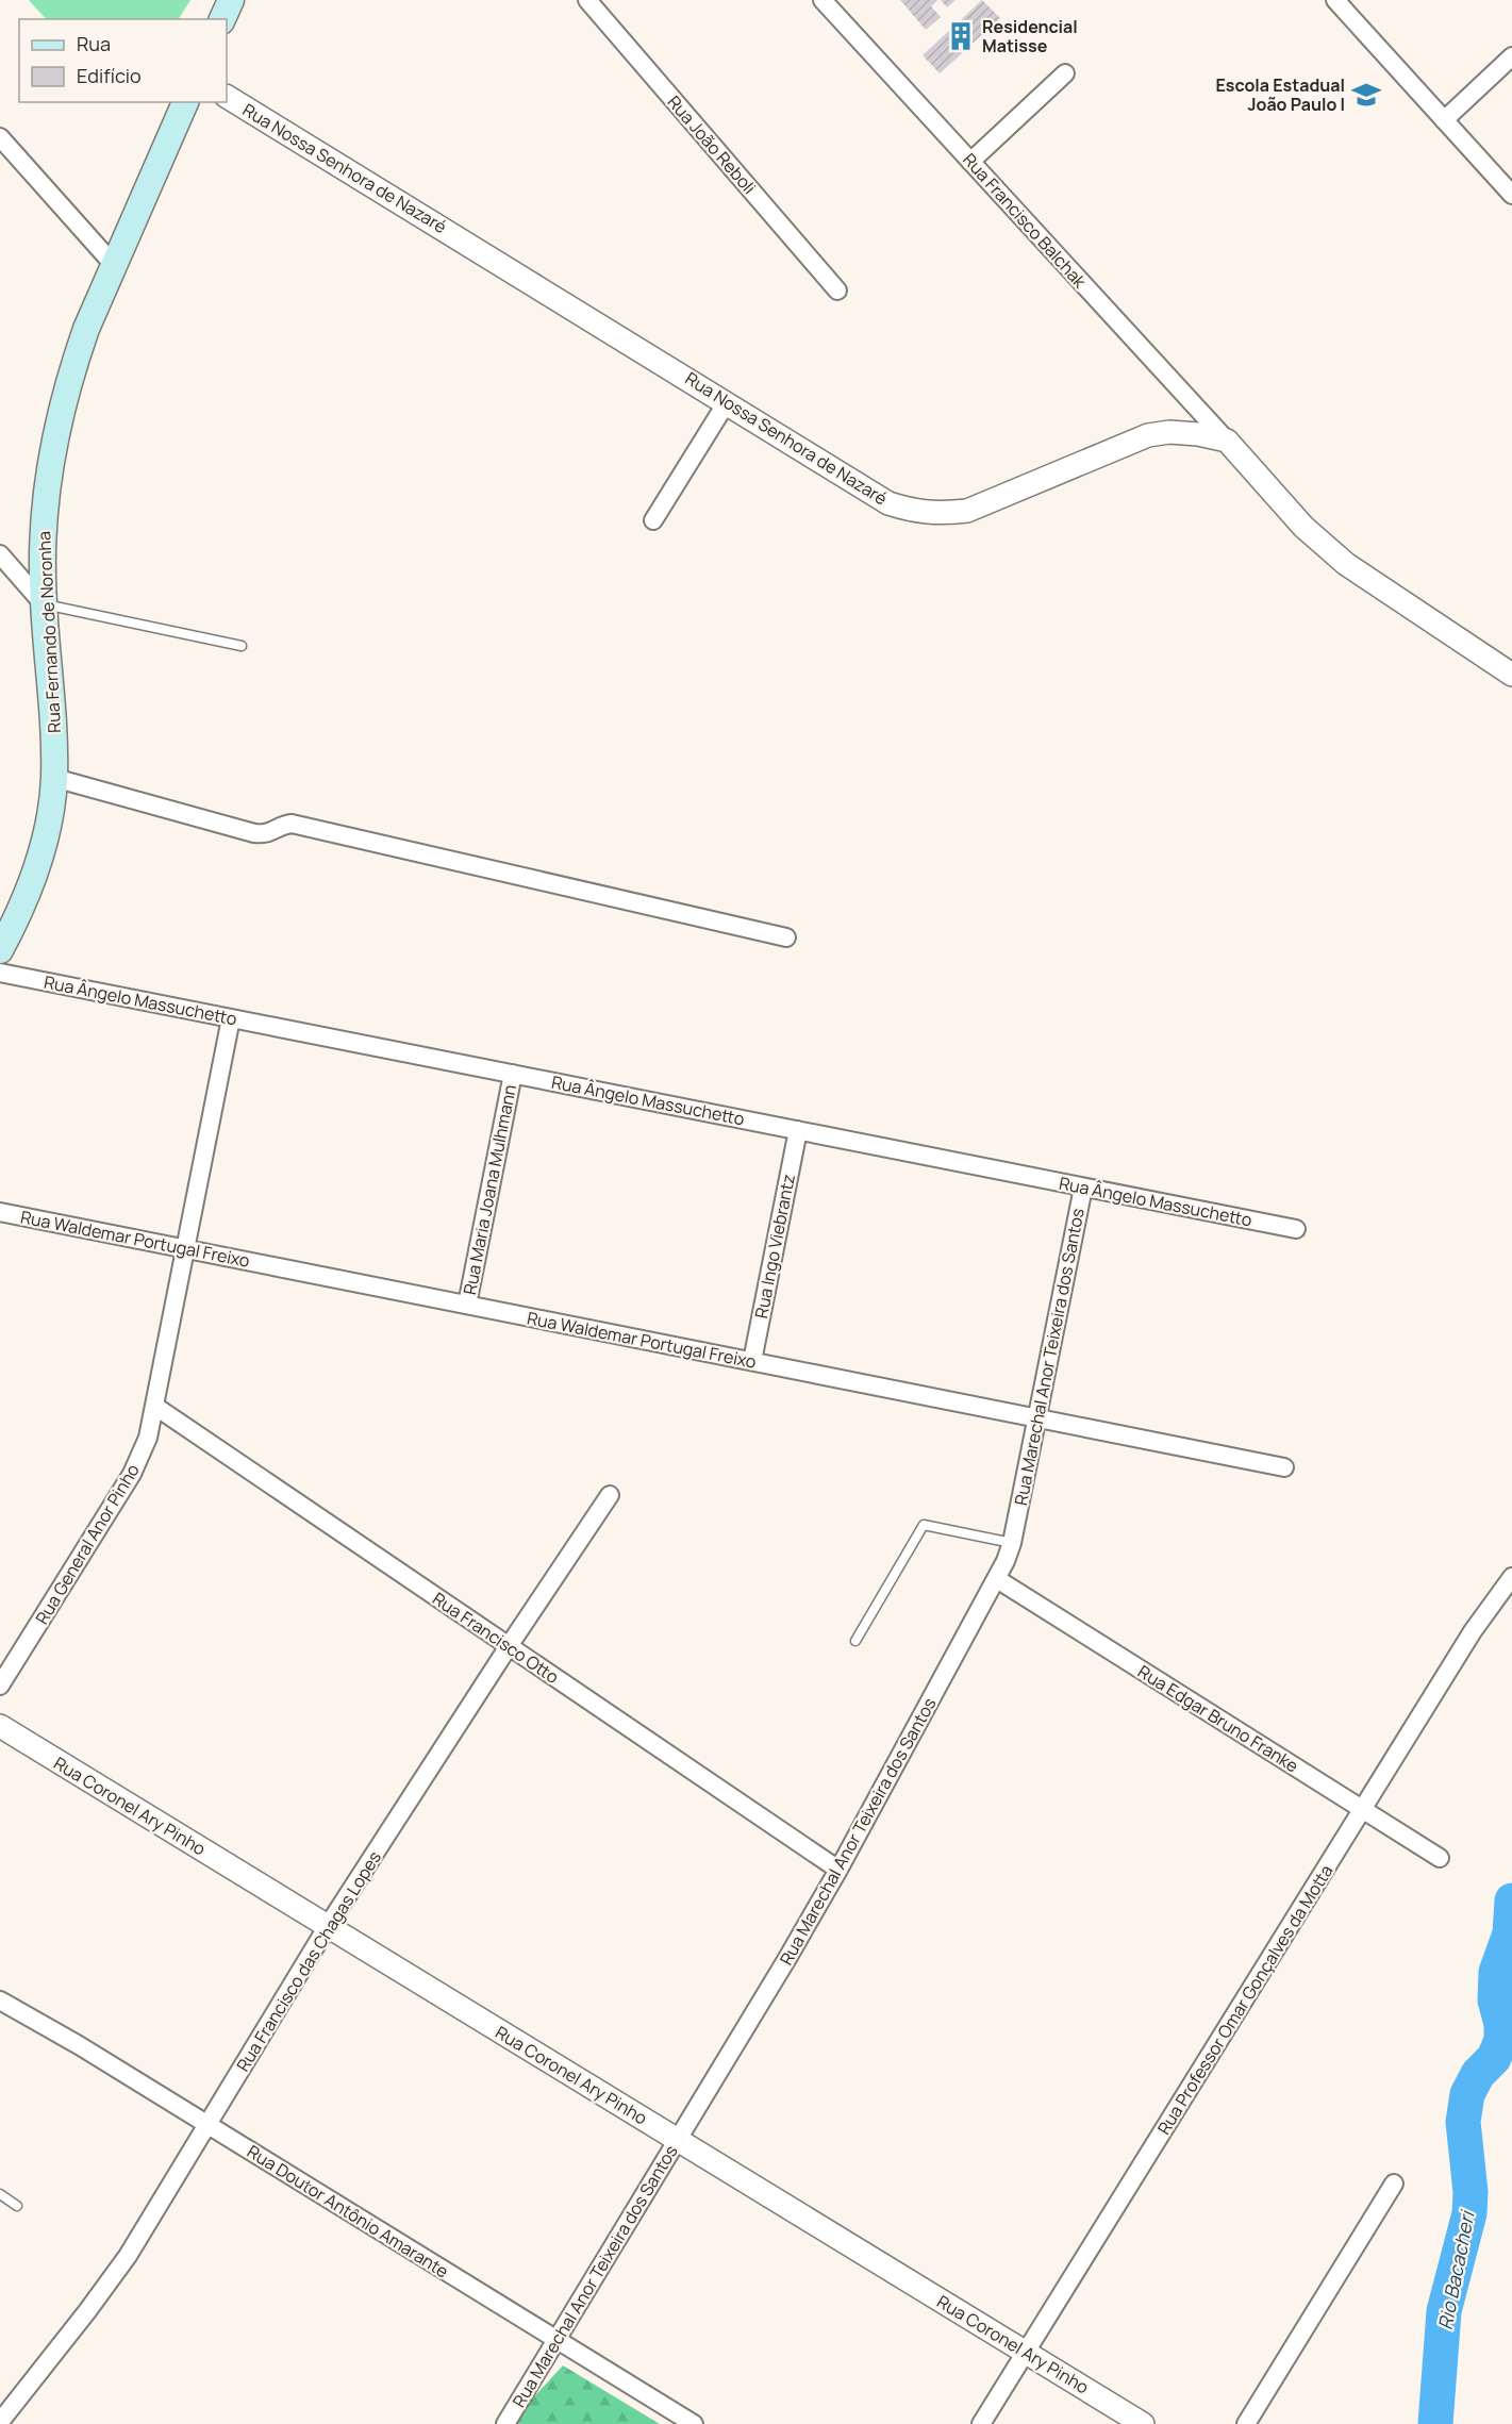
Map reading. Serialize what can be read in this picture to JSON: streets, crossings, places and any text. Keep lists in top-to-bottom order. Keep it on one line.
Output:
{"streets":{"main road":["Rua Fernando de Noronha"],"street":["Rua João Reboli","Rua Nossa Senhora de Nazaré","Rua Francisco Balchak","Rua Ângelo Massuchetto","Rua Maria Joana Mulhmann","Rua Waldemar Portugal Freixo","Rua Ingo Viebrantz","Rua Marechal Anor Teixeira dos Santos","Rua General Anor Pinho","Rua Francisco Otto","Rua Edgar Bruno Franke","Rua Coronel Ary Pinho","Rua Francisco das Chagas Lopes","Rua Professor Omar Gonçalves da Motta","Rua Doutor Antônio Amarante"]},"crossings":[["Rua Nossa Senhora de Nazaré","Rua Francisco Balchak"],["Rua Ângelo Massuchetto","Rua Maria Joana Mulhmann"],["Rua Ângelo Massuchetto","Rua Ingo Viebrantz"],["Rua Ângelo Massuchetto","Rua Marechal Anor Teixeira dos Santos"],["Rua Ângelo Massuchetto","Rua General Anor Pinho"],["Rua Maria Joana Mulhmann","Rua Waldemar Portugal Freixo"],["Rua Waldemar Portugal Freixo","Rua Ingo Viebrantz"],["Rua Waldemar Portugal Freixo","Rua Marechal Anor Teixeira dos Santos"],["Rua Waldemar Portugal Freixo","Rua General Anor Pinho"],["Rua Marechal Anor Teixeira dos Santos","Rua Francisco Otto"],["Rua Marechal Anor Teixeira dos Santos","Rua Edgar Bruno Franke"],["Rua Marechal Anor Teixeira dos Santos","Rua Coronel Ary Pinho"],["Rua Marechal Anor Teixeira dos Santos","Rua Doutor Antônio Amarante"],["Rua General Anor Pinho","Rua Francisco Otto"],["Rua Francisco Otto","Rua Francisco das Chagas Lopes"],["Rua Edgar Bruno Franke","Rua Professor Omar Gonçalves da Motta"],["Rua Coronel Ary Pinho","Rua Francisco das Chagas Lopes"],["Rua Coronel Ary Pinho","Rua Professor Omar Gonçalves da Motta"],["Rua Francisco das Chagas Lopes","Rua Doutor Antônio Amarante"]],"water":["Rio Bacacheri"],"places":{"building":["Residencial Matisse"],"school or university":["Escola Estadual João Paulo I"]},"legend":["Rua","Edifício"]}
